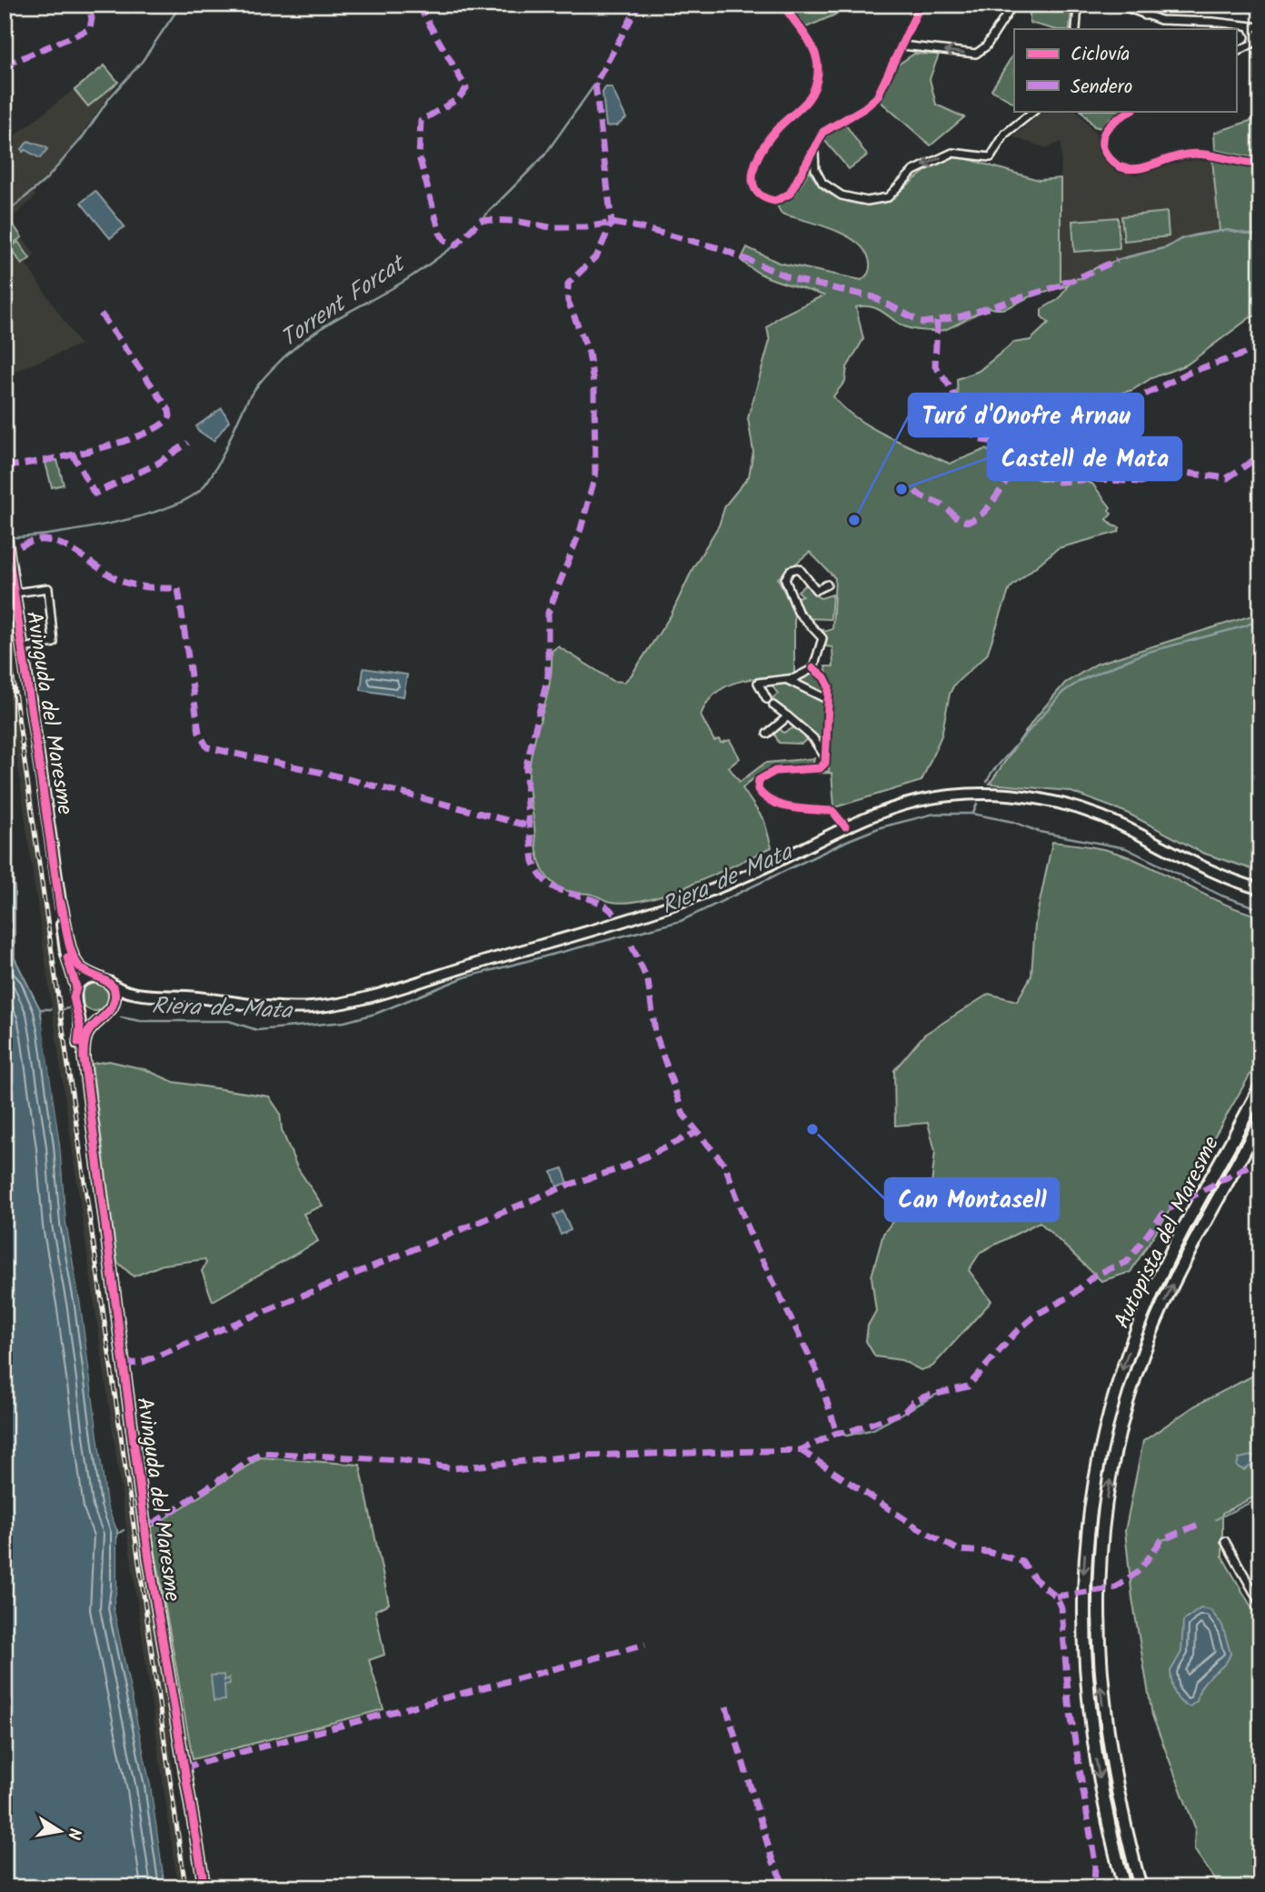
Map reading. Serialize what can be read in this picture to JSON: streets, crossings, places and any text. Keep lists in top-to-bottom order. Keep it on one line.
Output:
{"streets":{"highway":["Autopista del Maresme"],"main road":["Avinguda del Maresme"]},"water":["Torrent Forcat","Riera de Mata"],"places":["Castell de Mata","Turó d'Onofre Arnau","Can Montasell"],"legend":["Ciclovía","Sendero"],"north":"right"}
